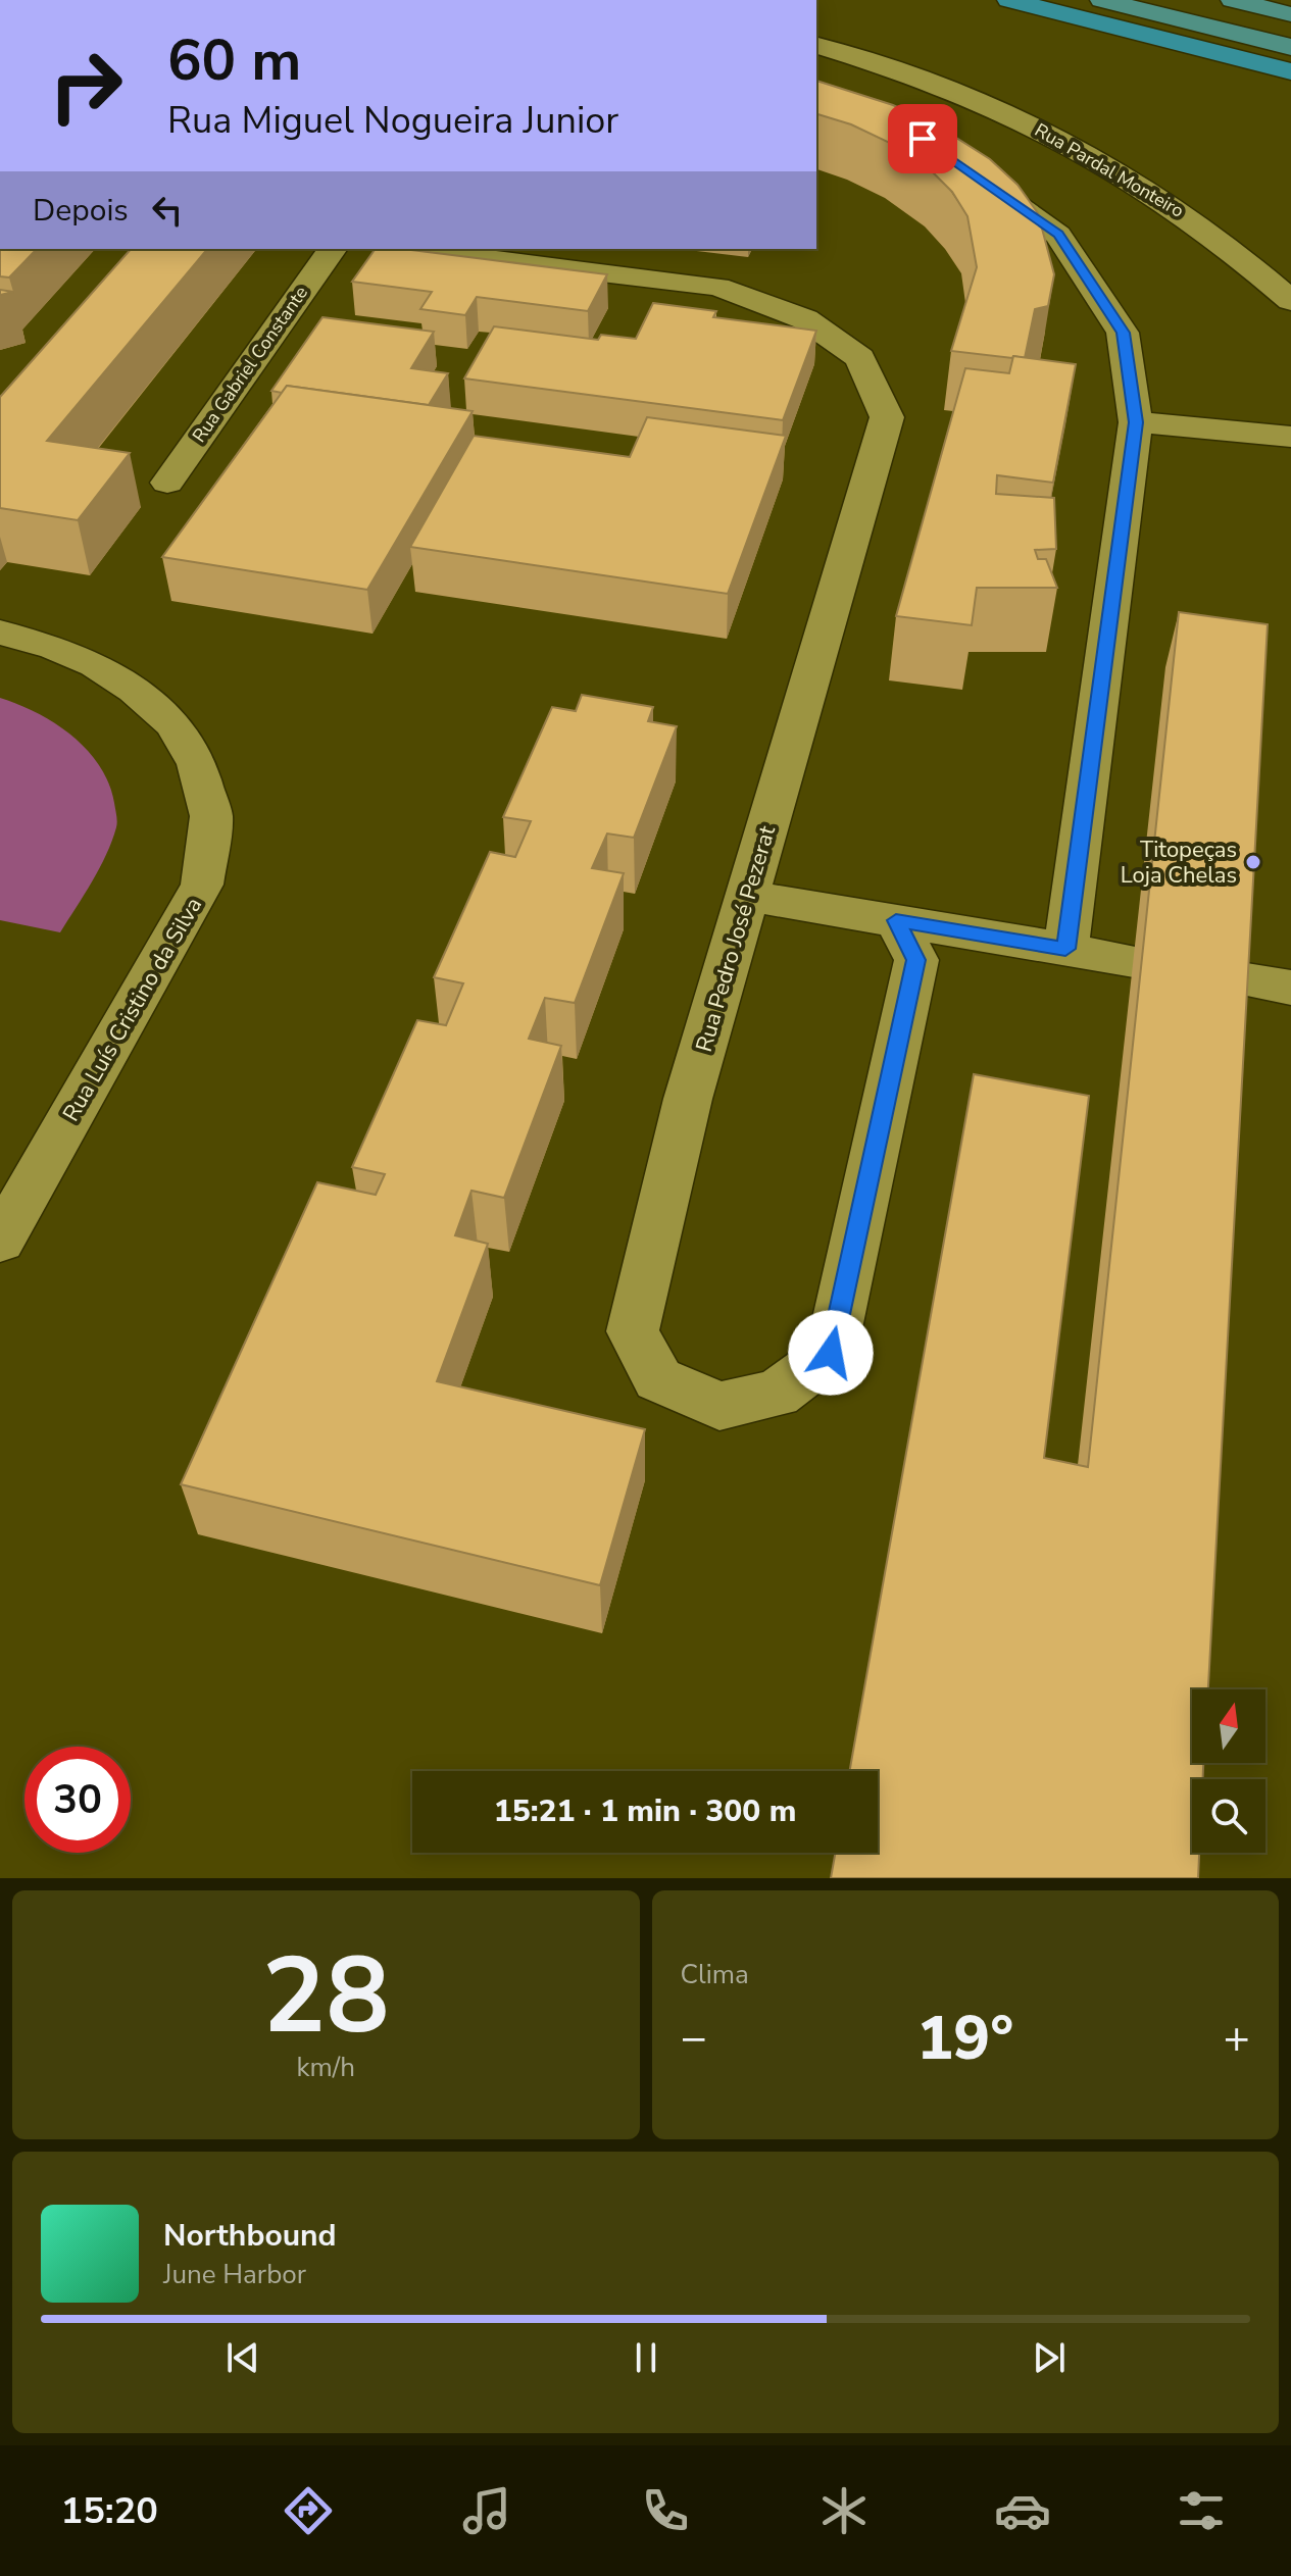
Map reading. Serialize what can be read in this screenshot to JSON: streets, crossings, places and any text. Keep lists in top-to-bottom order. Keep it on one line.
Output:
{"streets":{"street":["Rua Pardal Monteiro","Rua Gabriel Constante","Rua Pedro José Pezerat","Rua Luís Cristino da Silva"]},"places":["Titopeças Loja Chelas"],"north":"top","page":{"turn":["60 m","Rua Miguel Nogueira Junior"],"then":"Depois","limit":"30","trip":"15:21 · 1 min · 300 m","tile":[["28","km/h"],"Clima"],"heat":["−","19°","+"],"song":["Northbound","June Harbor"],"tabs":"15:20"}}
